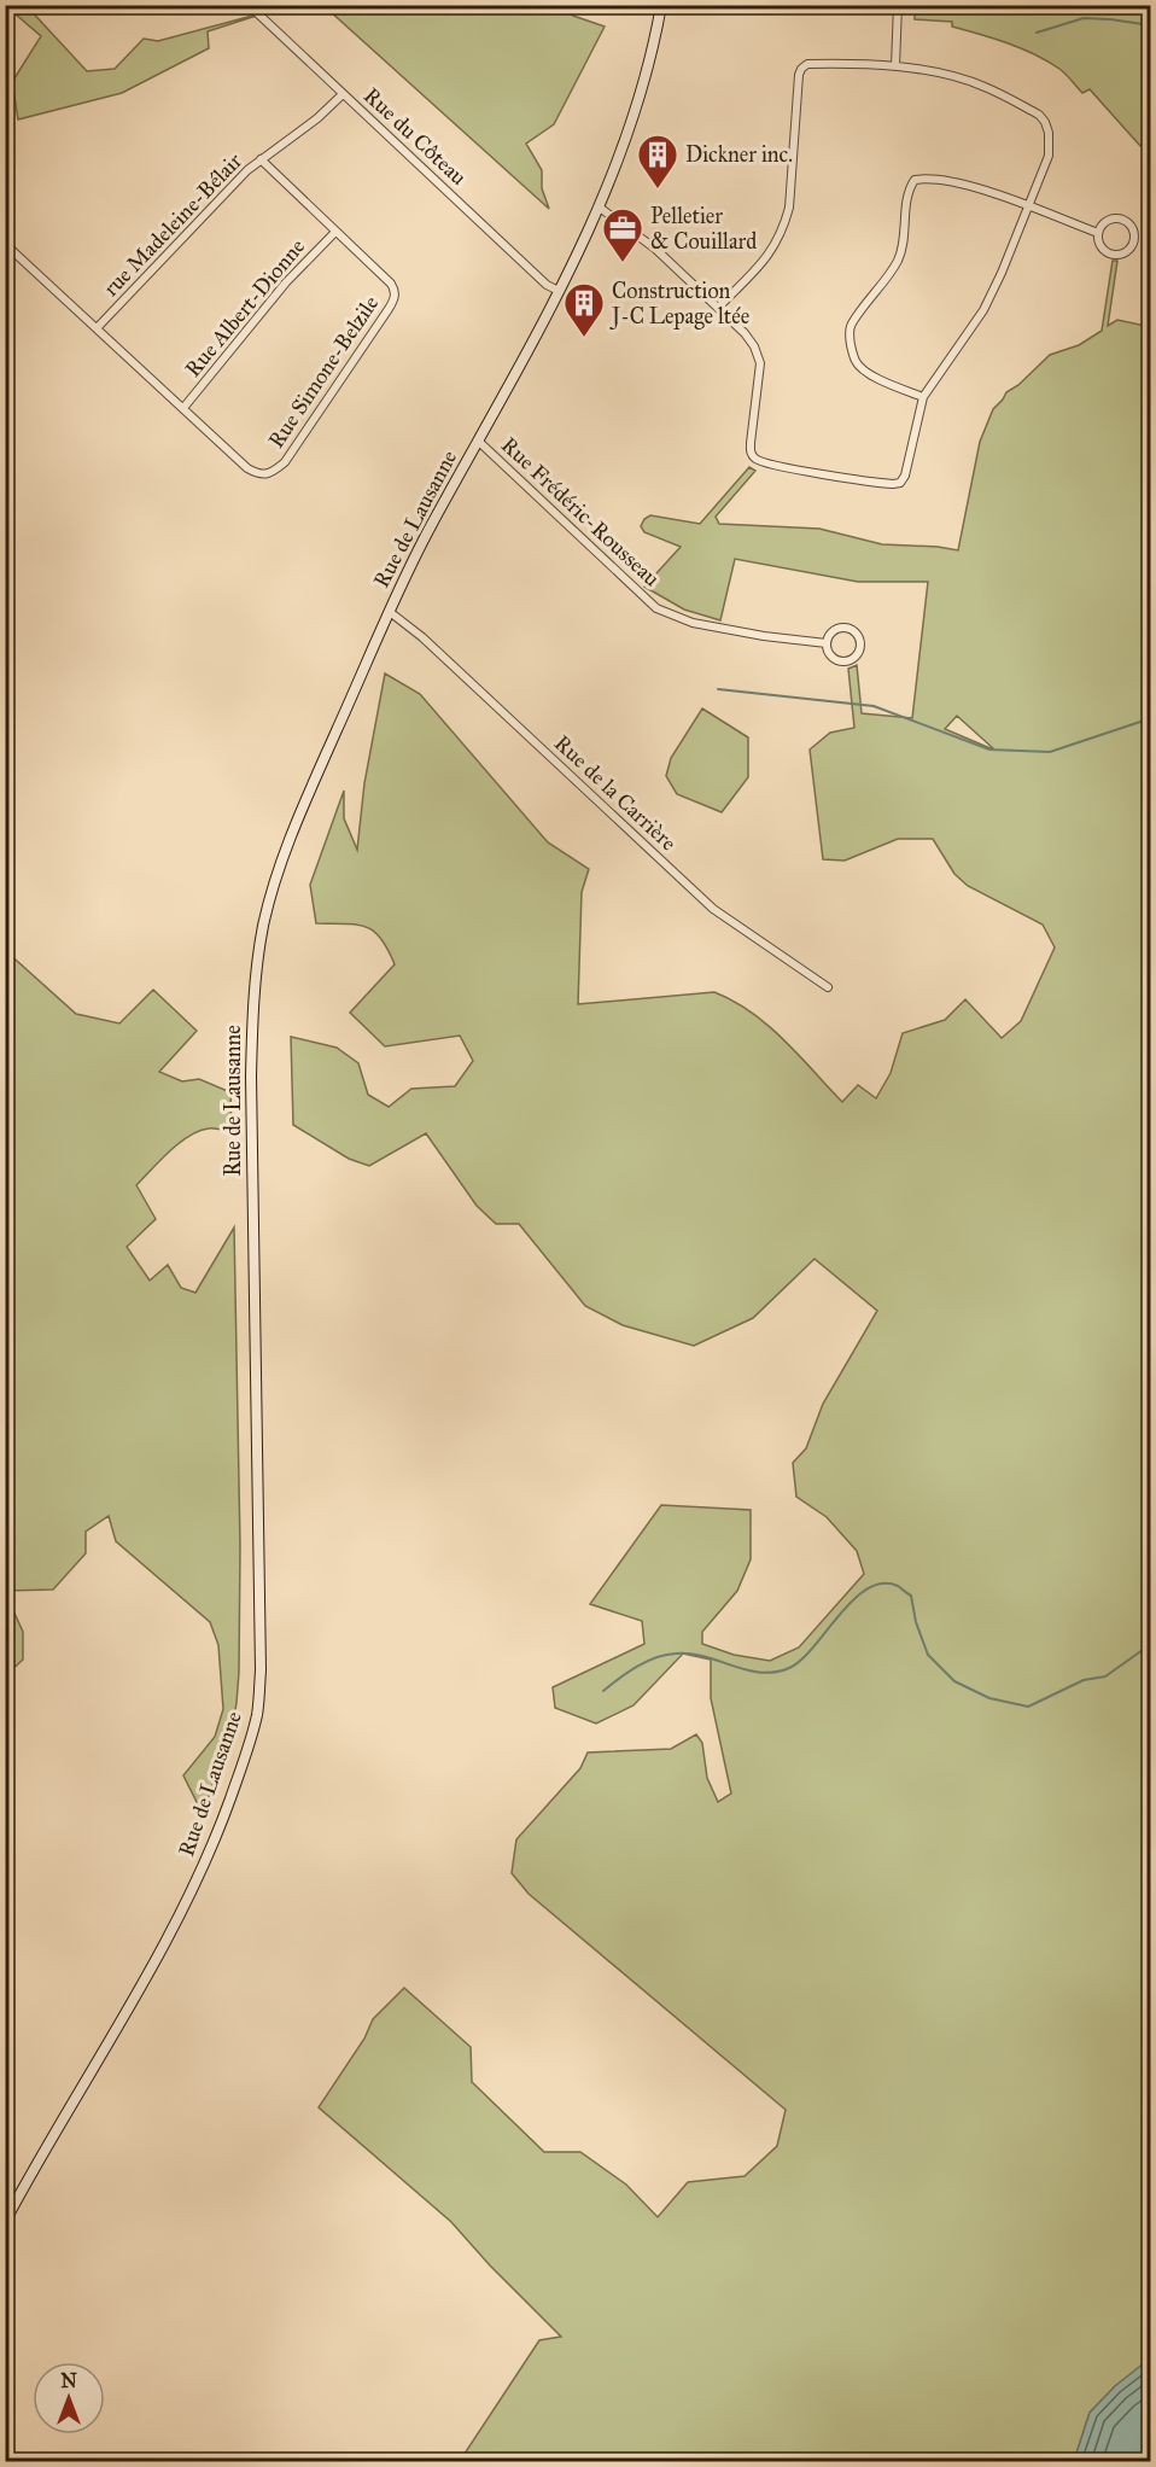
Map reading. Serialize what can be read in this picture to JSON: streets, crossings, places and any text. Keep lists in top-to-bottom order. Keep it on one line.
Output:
{"streets":{"street":["Rue du Côteau","rue Madeleine-Bélair","Rue Albert-Dionne","Rue Simone-Belzile","Rue Frédéric-Rousseau","Rue de Lausanne","Rue de la Carrière"]},"crossings":[["Rue du Côteau","rue Madeleine-Bélair"],["Rue du Côteau","Rue de Lausanne"],["rue Madeleine-Bélair","Rue Simone-Belzile"],["Rue Albert-Dionne","Rue Simone-Belzile"],["Rue Frédéric-Rousseau","Rue de Lausanne"],["Rue de Lausanne","Rue de la Carrière"]],"places":{"building":["Dickner inc.","Construction J-C Lepage ltée"],"office":["Pelletier & Couillard"]},"north":"top"}
